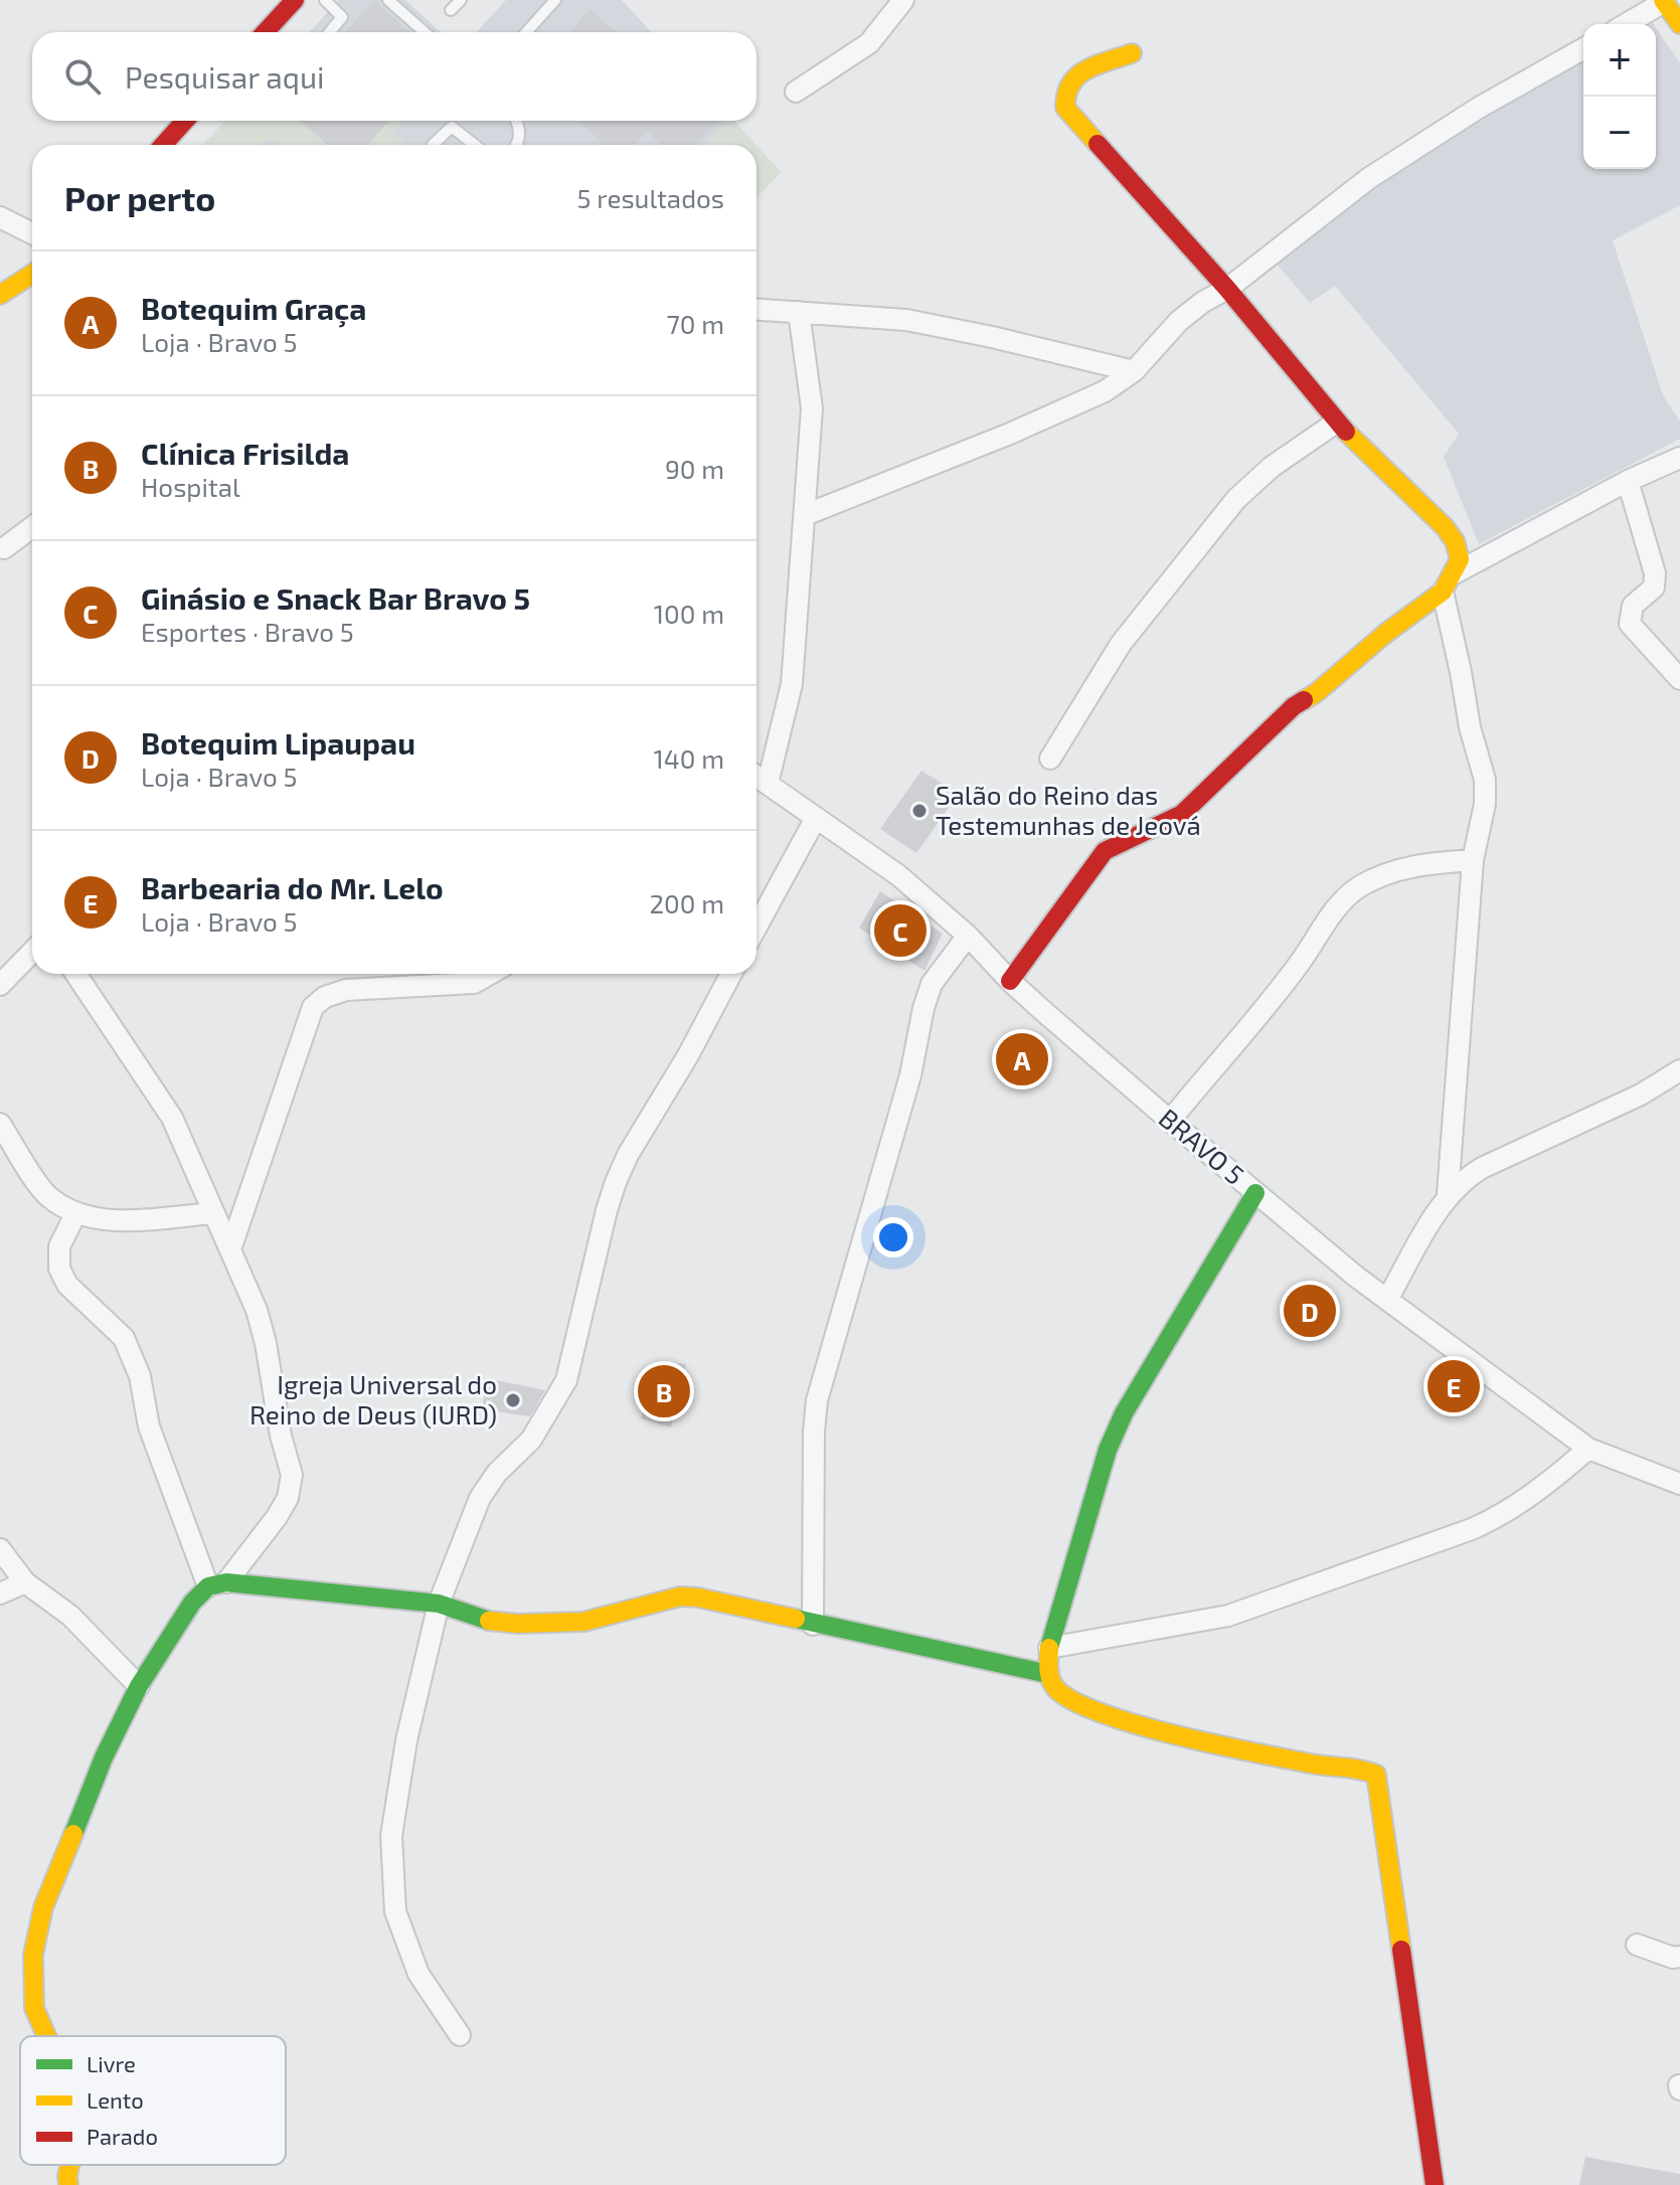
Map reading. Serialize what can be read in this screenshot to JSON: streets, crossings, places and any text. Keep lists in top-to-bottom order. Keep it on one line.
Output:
{"streets":{"street":["BRAVO 5"]},"places":["Salão do Reino das Testemunhas de Jeová","Igreja Universal do Reino de Deus (IURD)"],"legend":["Livre","Lento","Parado"],"page":{"map_buttons":["+","−"],"search":"Pesquisar aqui","heading":["Por perto","5 resultados"],"list":[{"mark":"A","name":"Botequim Graça","note":"Loja · Bravo 5","value":"70 m"},{"mark":"B","name":"Clínica Frisilda","note":"Hospital","value":"90 m"},{"mark":"C","name":"Ginásio e Snack Bar Bravo 5","note":"Esportes · Bravo 5","value":"100 m"},{"mark":"D","name":"Botequim Lipaupau","note":"Loja · Bravo 5","value":"140 m"},{"mark":"E","name":"Barbearia do Mr. Lelo","note":"Loja · Bravo 5","value":"200 m"}],"pins":["C","A","D","E","B"]}}
